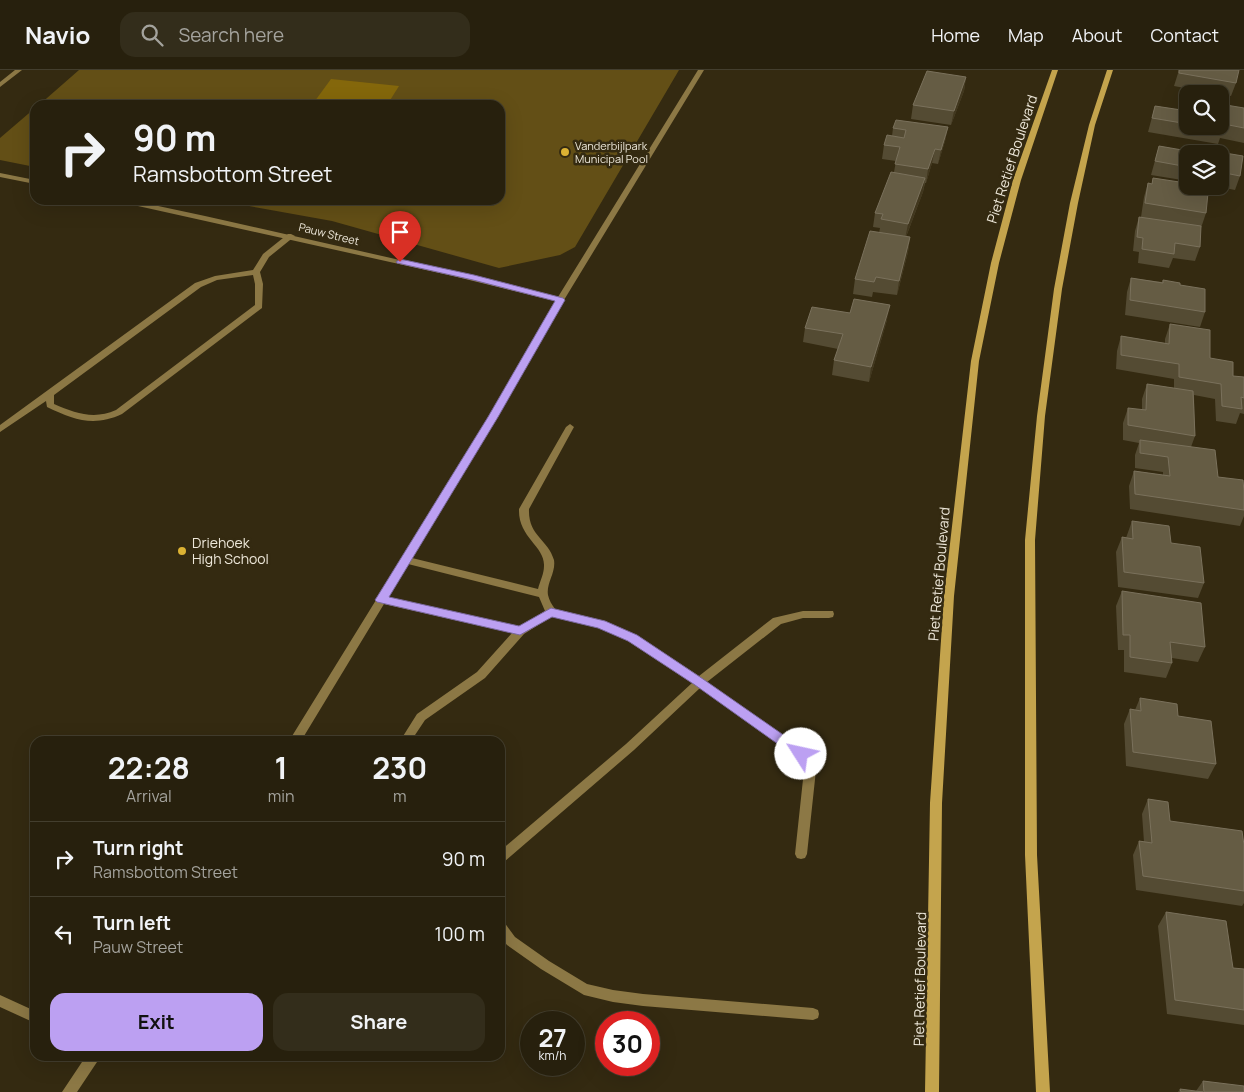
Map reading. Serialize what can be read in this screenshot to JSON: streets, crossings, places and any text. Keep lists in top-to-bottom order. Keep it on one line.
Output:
{"streets":{"street":["Piet Retief Boulevard","Pauw Street"]},"places":["Vanderbijlpark Municipal Pool","Driehoek High School"],"page":{"header":"Navio","search":"Search here","nav":["Home","Map","About","Contact"],"turn":["90 m","Ramsbottom Street"],"eta":["22:28","Arrival","1","min","230","m"],"list":[{"name":"Turn right","note":"Ramsbottom Street","value":"90 m"},{"name":"Turn left","note":"Pauw Street","value":"100 m"}],"buttons":["Exit","Share"],"speed":"27 km/h","limit":"30"}}
